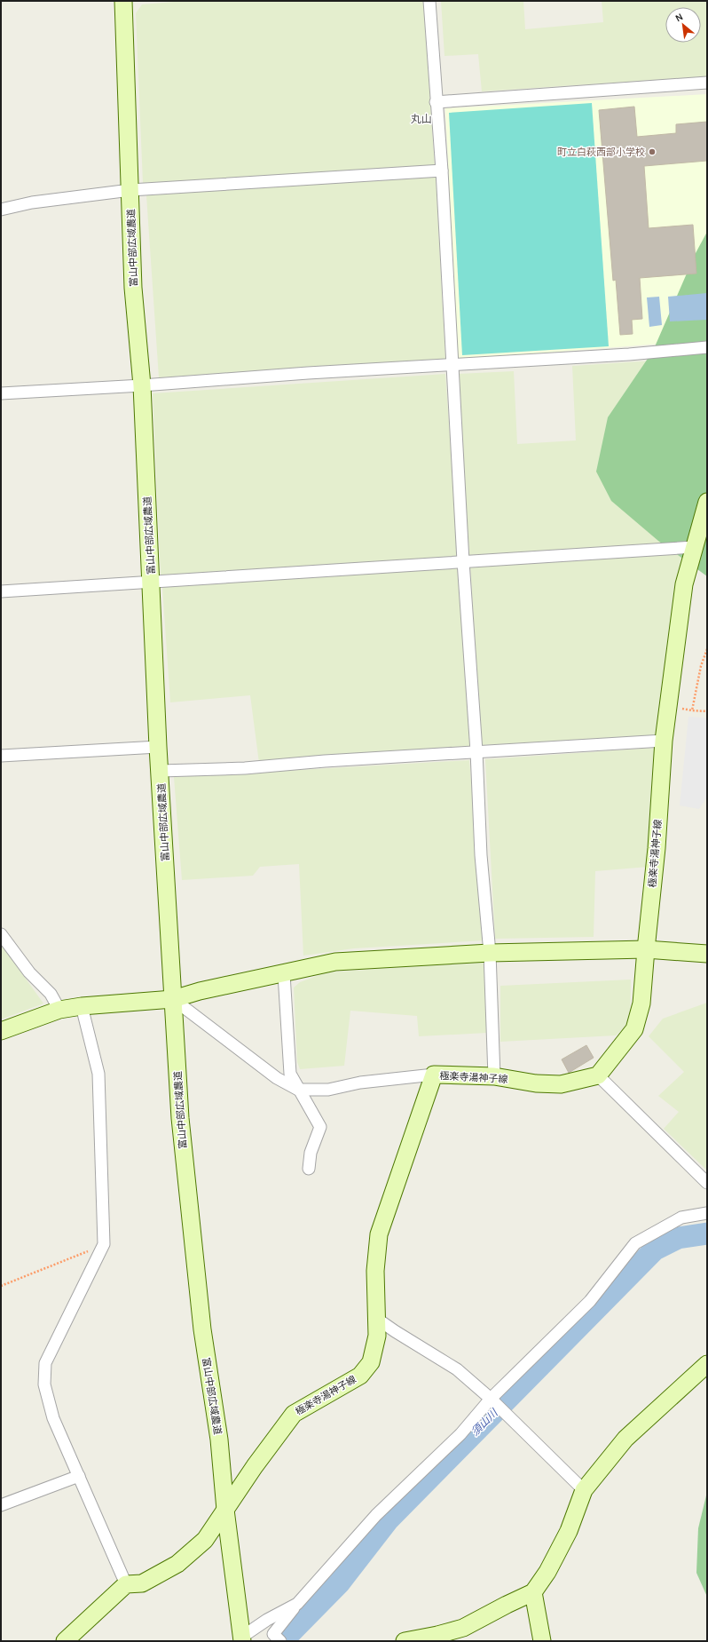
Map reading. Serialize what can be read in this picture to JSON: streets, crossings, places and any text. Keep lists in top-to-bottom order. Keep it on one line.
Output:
{"streets":{"street":["富山中部広域農道","極楽寺湯神子線"]},"crossings":[["富山中部広域農道","極楽寺湯神子線"]],"districts":["丸山"],"water":["須山川"],"places":["町立白萩西部小学校"],"north":"top left"}
